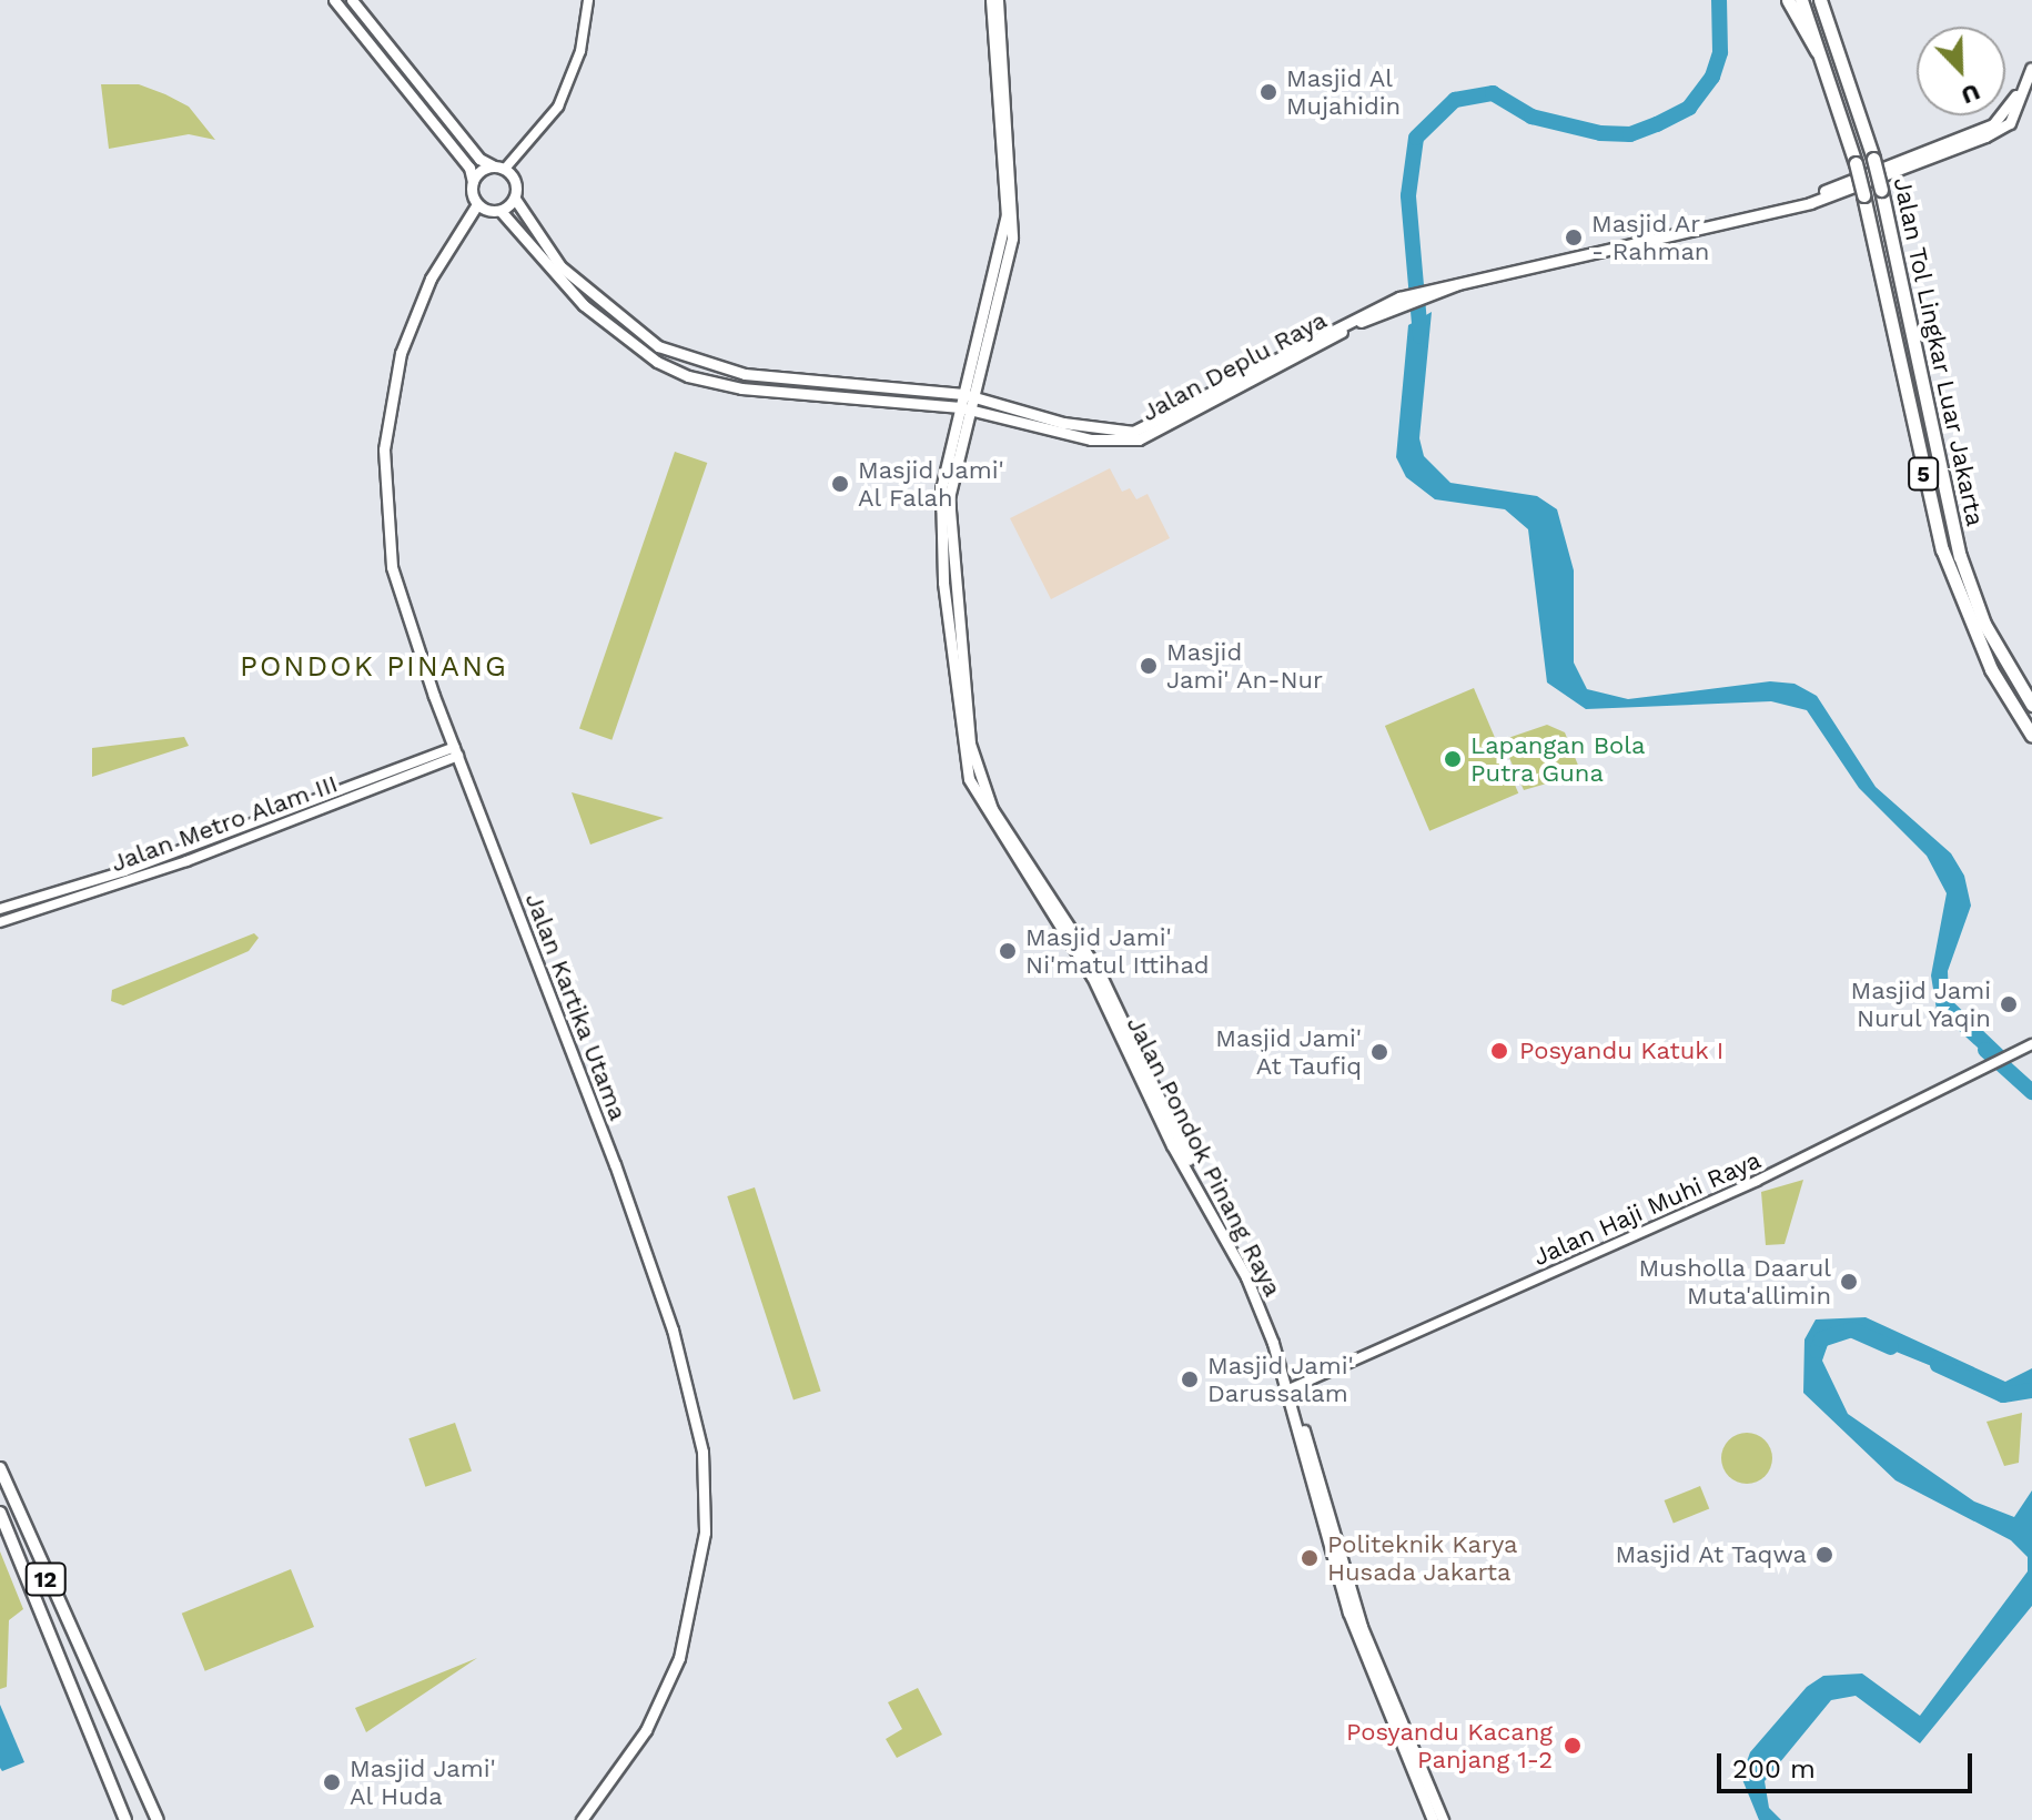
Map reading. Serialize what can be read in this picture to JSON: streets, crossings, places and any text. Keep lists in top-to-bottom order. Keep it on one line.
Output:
{"streets":{"highway":["Jalan Tol Lingkar Luar Jakarta","5","12"],"main road":["Jalan Deplu Raya","Jalan Kartika Utama","Jalan Pondok Pinang Raya"],"street":["Jalan Metro Alam III","Jalan Haji Muhi Raya"]},"crossings":[["Jalan Deplu Raya","Jalan Pondok Pinang Raya"],["Jalan Metro Alam III","Jalan Kartika Utama"],["Jalan Pondok Pinang Raya","Jalan Haji Muhi Raya"]],"districts":["PONDOK PINANG"],"places":["Masjid Al Mujahidin","Masjid Ar - Rahman","Masjid Jami' Al Falah","Masjid Jami' An-Nur","Lapangan Bola Putra Guna","Masjid Jami' Ni'matul Ittihad","Masjid Jami Nurul Yaqin","Posyandu Katuk I","Masjid Jami' At Taufiq","Musholla Daarul Muta'allimin","Masjid Jami' Darussalam","Masjid At Taqwa","Politeknik Karya Husada Jakarta","Posyandu Kacang Panjang 1-2","Masjid Jami' Al Huda"],"scale_bar":"200 m","north":"bottom right"}
